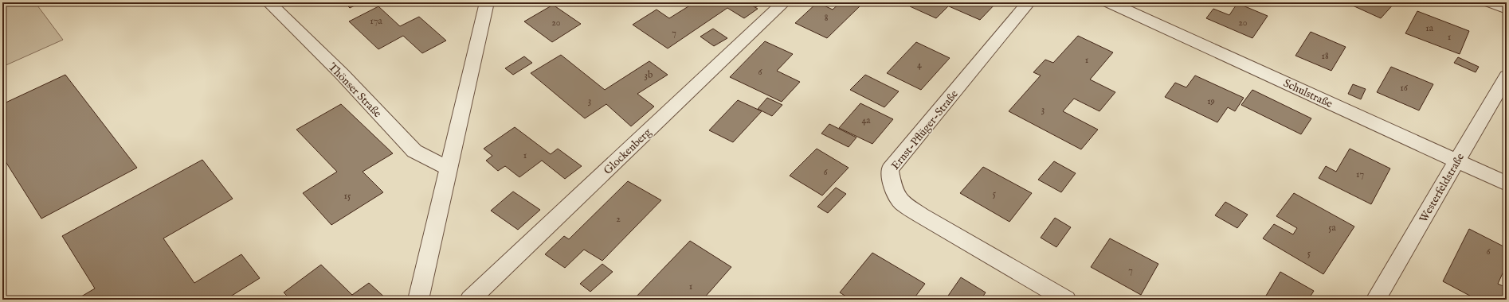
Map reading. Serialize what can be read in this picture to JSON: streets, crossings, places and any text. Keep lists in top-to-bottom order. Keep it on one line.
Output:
{"streets":{"street":["Thönser Straße","Schulstraße","Ernst-Pflüger-Straße","Glockenberg","Westerfeldstraße"]},"crossings":[["Schulstraße","Westerfeldstraße"]],"house_numbers":["8","17a","20","20","1a","7","1","18","1","4","6","3b","16","3","19","3","4a","1","6","17","5","15","2","5a","6","5","7","1"]}
